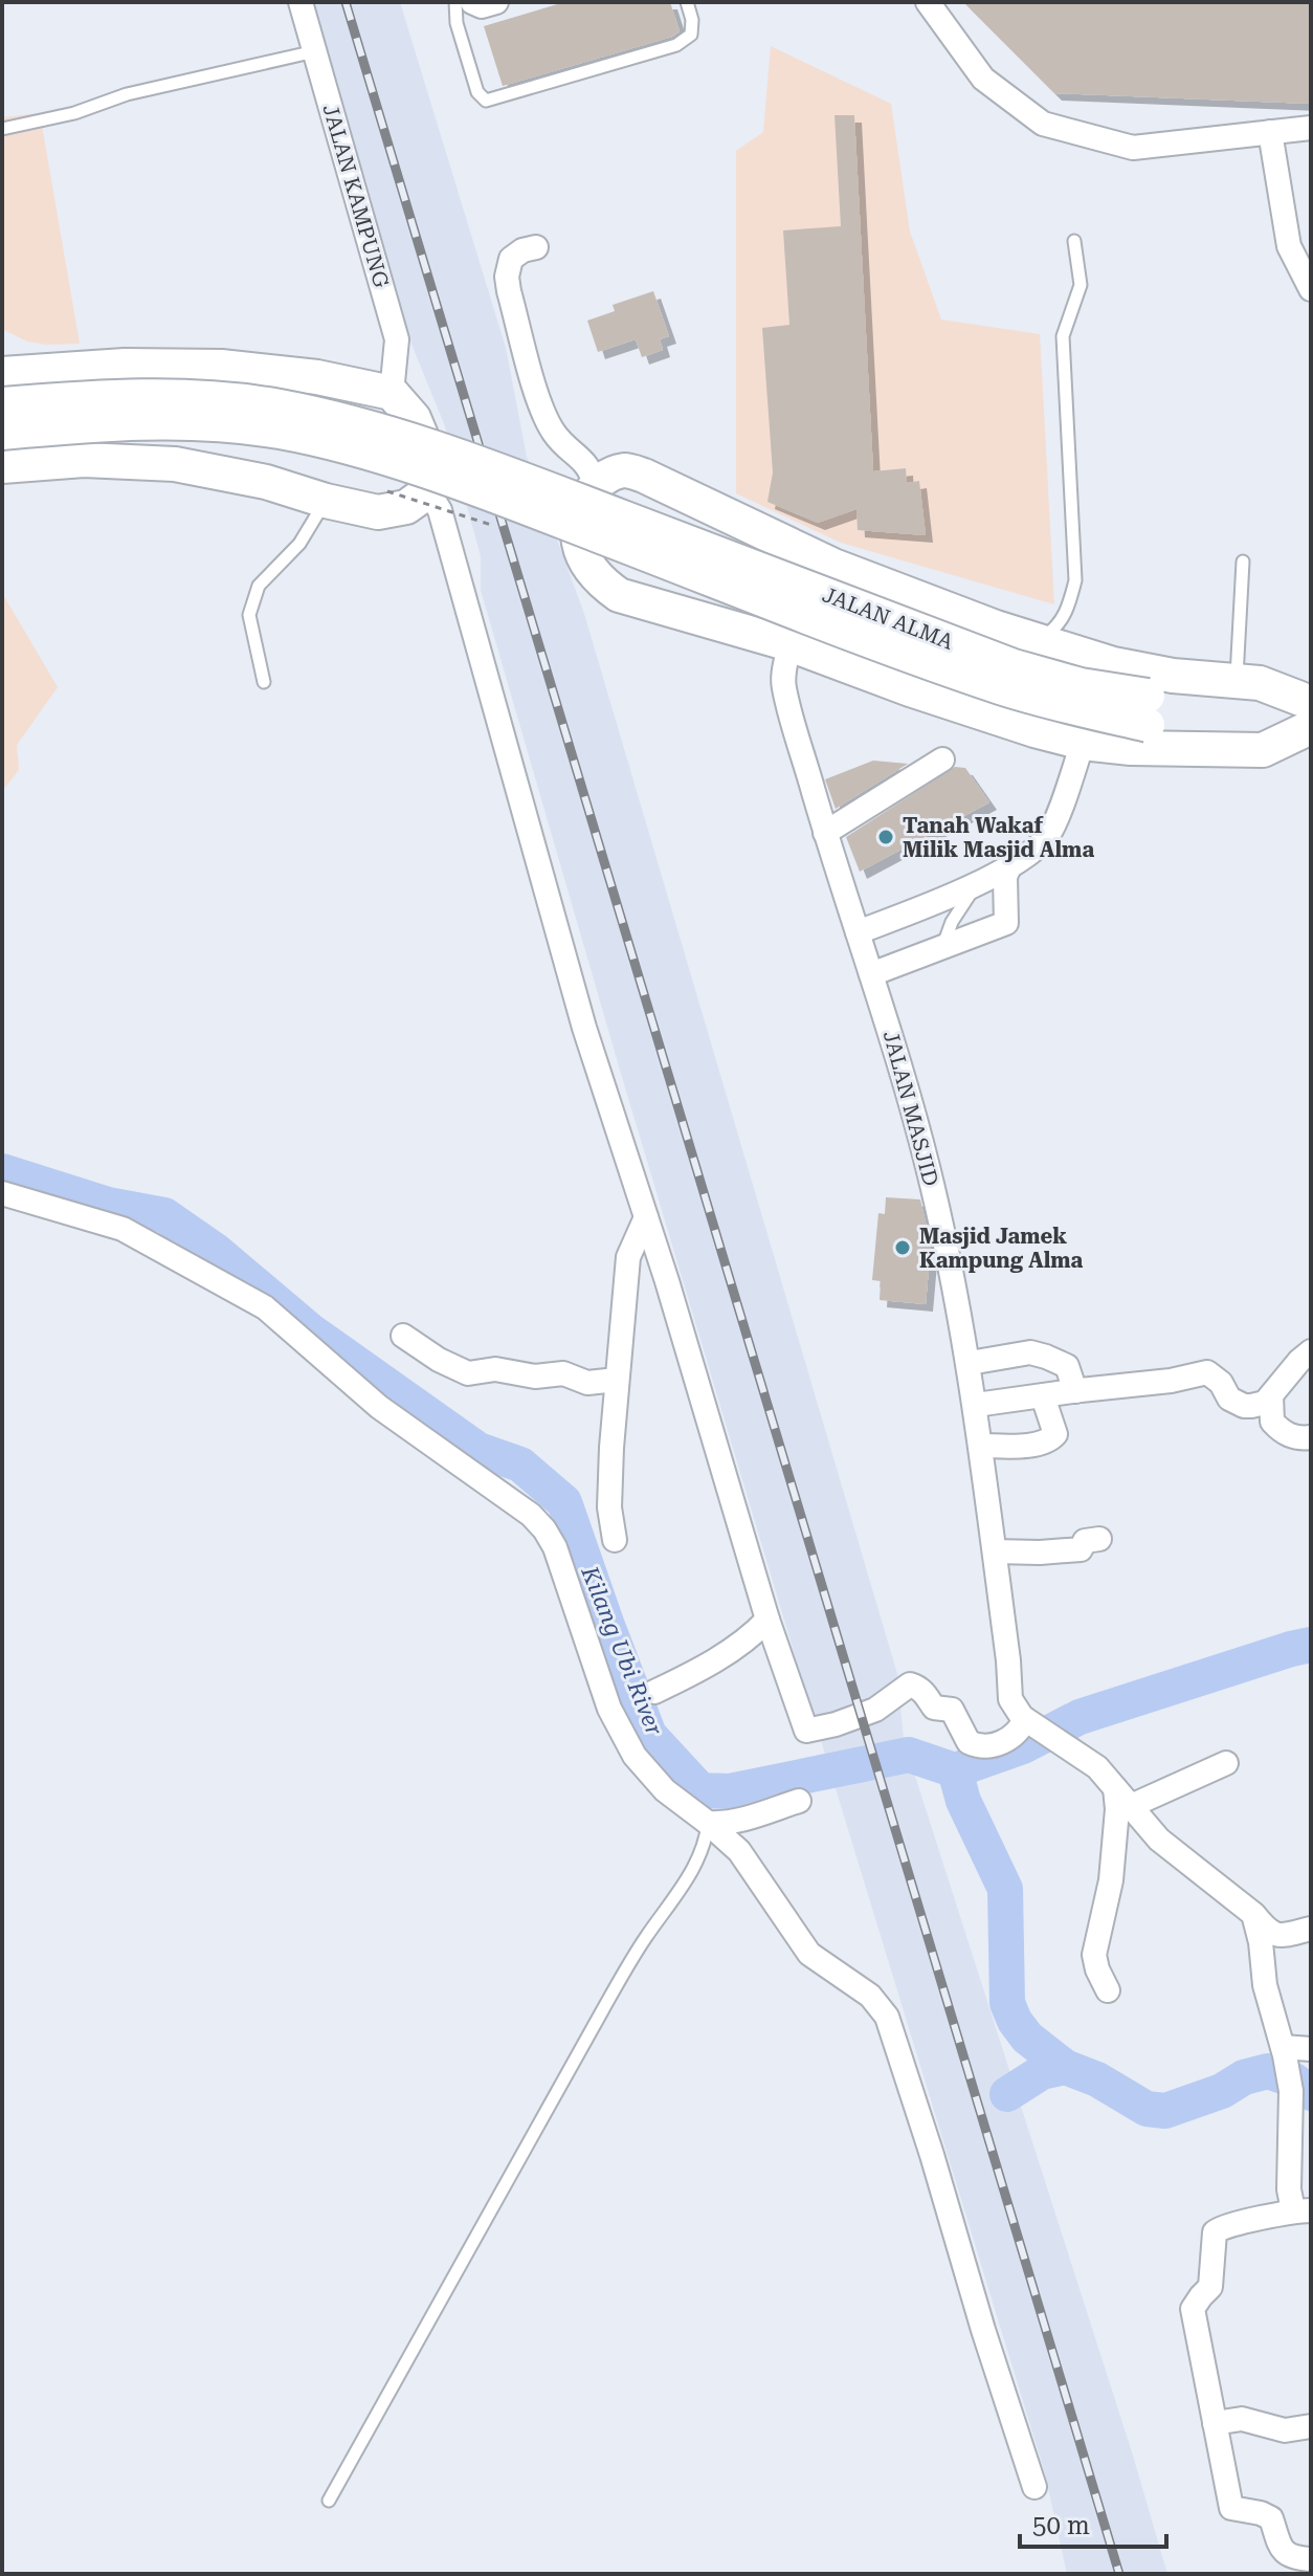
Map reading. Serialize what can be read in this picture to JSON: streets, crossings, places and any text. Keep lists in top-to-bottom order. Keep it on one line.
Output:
{"streets":{"main road":["JALAN ALMA"],"street":["JALAN KAMPUNG","JALAN MASJID"]},"water":["Kilang Ubi River"],"places":["Tanah Wakaf Milik Masjid Alma","Masjid Jamek Kampung Alma"],"scale_bar":"50 m"}
